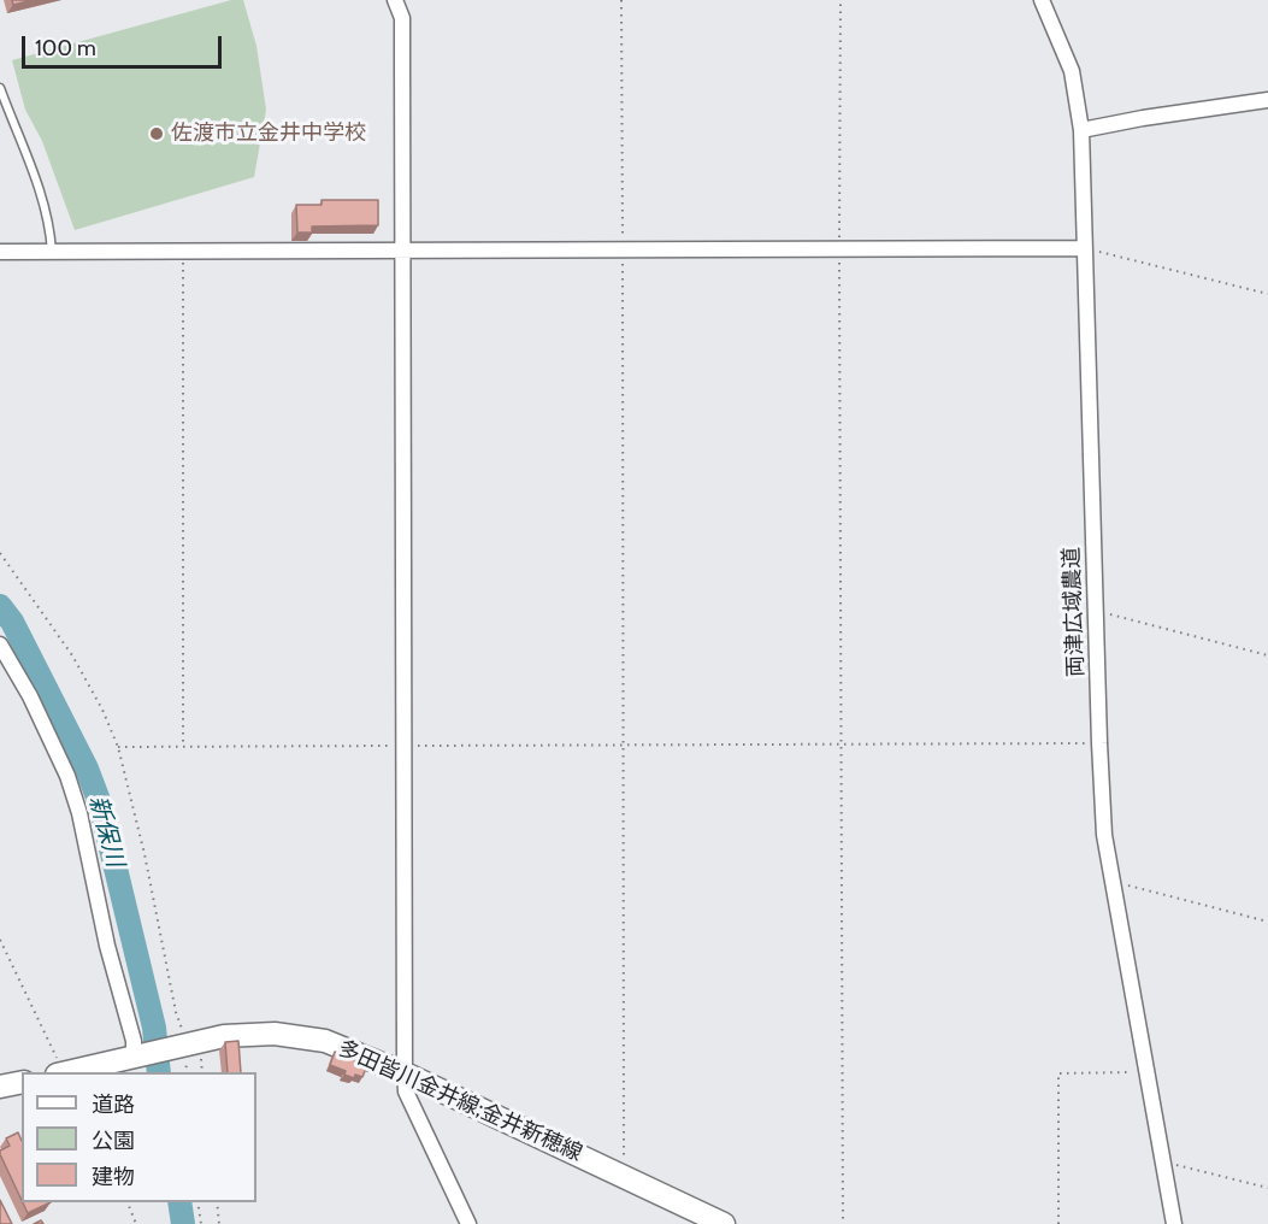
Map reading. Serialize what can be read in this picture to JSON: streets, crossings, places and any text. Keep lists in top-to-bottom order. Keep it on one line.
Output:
{"streets":{"main road":["多田皆川金井線;金井新穂線"],"street":["両津広域農道"]},"water":["新保川"],"places":["佐渡市立金井中学校"],"legend":["道路","公園","建物"],"scale_bar":"100 m"}
